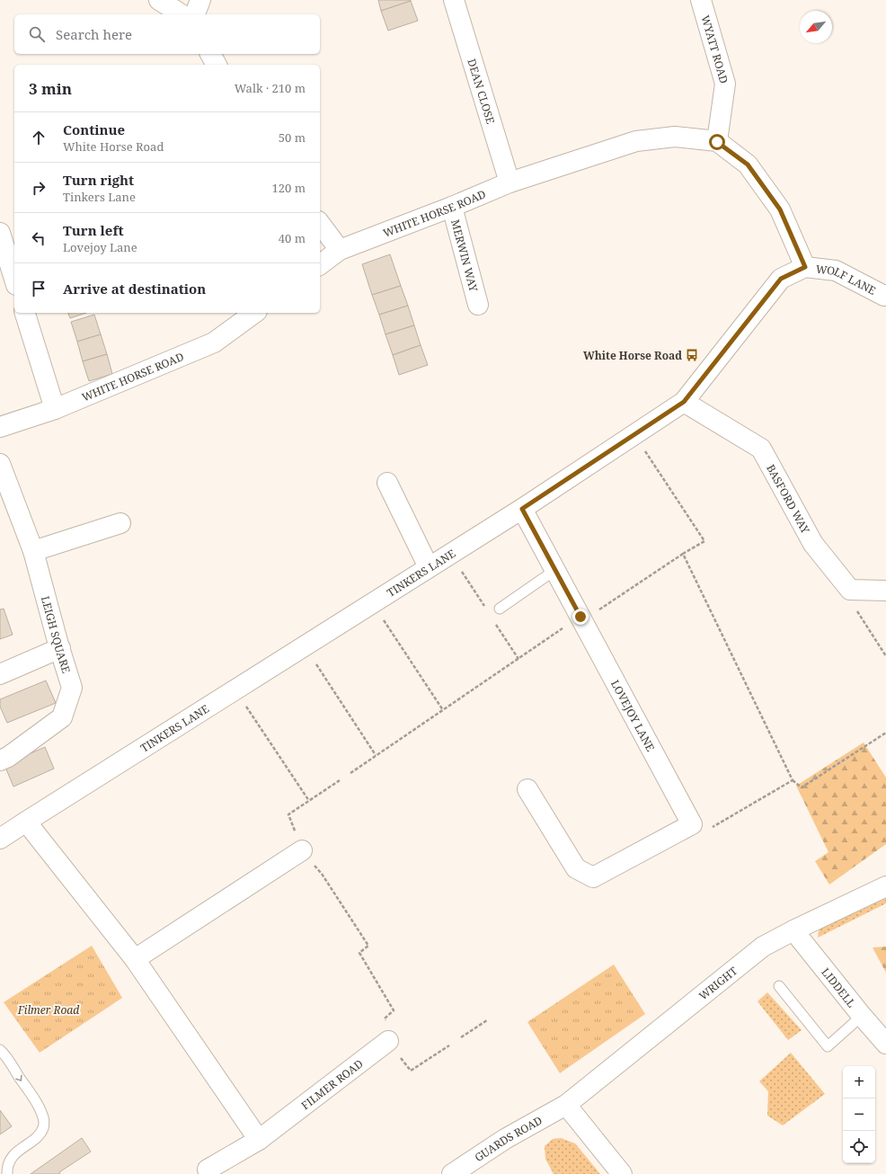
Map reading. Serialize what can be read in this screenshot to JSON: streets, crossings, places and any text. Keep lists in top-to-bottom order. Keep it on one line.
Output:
{"streets":{"street":["WYATT ROAD","DEAN CLOSE","WHITE HORSE ROAD","MERWIN WAY","WOLF LANE","BASFORD WAY","TINKERS LANE","LEIGH SQUARE","LOVEJOY LANE","WRIGHT","LIDDELL","FILMER ROAD","GUARDS ROAD"]},"crossings":[["WYATT ROAD","WHITE HORSE ROAD"],["DEAN CLOSE","WHITE HORSE ROAD"],["WHITE HORSE ROAD","MERWIN WAY"],["WHITE HORSE ROAD","WOLF LANE"],["WHITE HORSE ROAD","TINKERS LANE"],["WOLF LANE","TINKERS LANE"],["BASFORD WAY","TINKERS LANE"],["TINKERS LANE","LOVEJOY LANE"],["WRIGHT","LIDDELL"],["WRIGHT","GUARDS ROAD"]],"parks":["Filmer Road"],"places":{"bus stop":["White Horse Road"]},"north":"bottom left","page":{"search":"Search here","heading":["3 min","Walk · 210 m"],"list":[["Continue","White Horse Road","50 m"],["Turn right","Tinkers Lane","120 m"],["Turn left","Lovejoy Lane","40 m"],"Arrive at destination"],"map_buttons":["+","−"]}}
